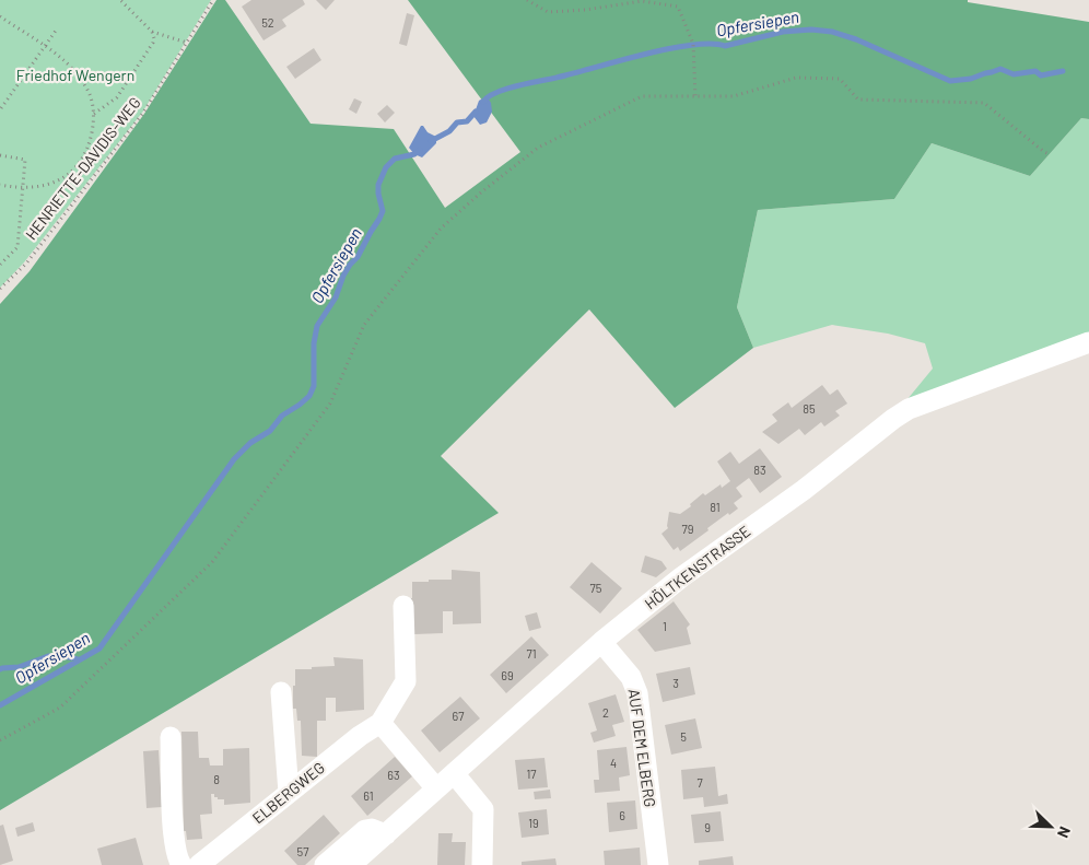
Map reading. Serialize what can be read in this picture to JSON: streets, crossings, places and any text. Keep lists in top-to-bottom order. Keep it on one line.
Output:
{"streets":{"street":["HÖLTKENSTRASSE","AUF DEM ELBERG","ELBERGWEG"],"path":["HENRIETTE-DAVIDIS-WEG"]},"crossings":[["HÖLTKENSTRASSE","AUF DEM ELBERG"]],"water":["Opfersiepen"],"parks":["Friedhof Wengern"],"house_numbers":["52","85","83","81","79","75","1","71","69","3","2","67","5","4","17","63","8","7","61","6","19","9","57"],"north":"bottom right"}
